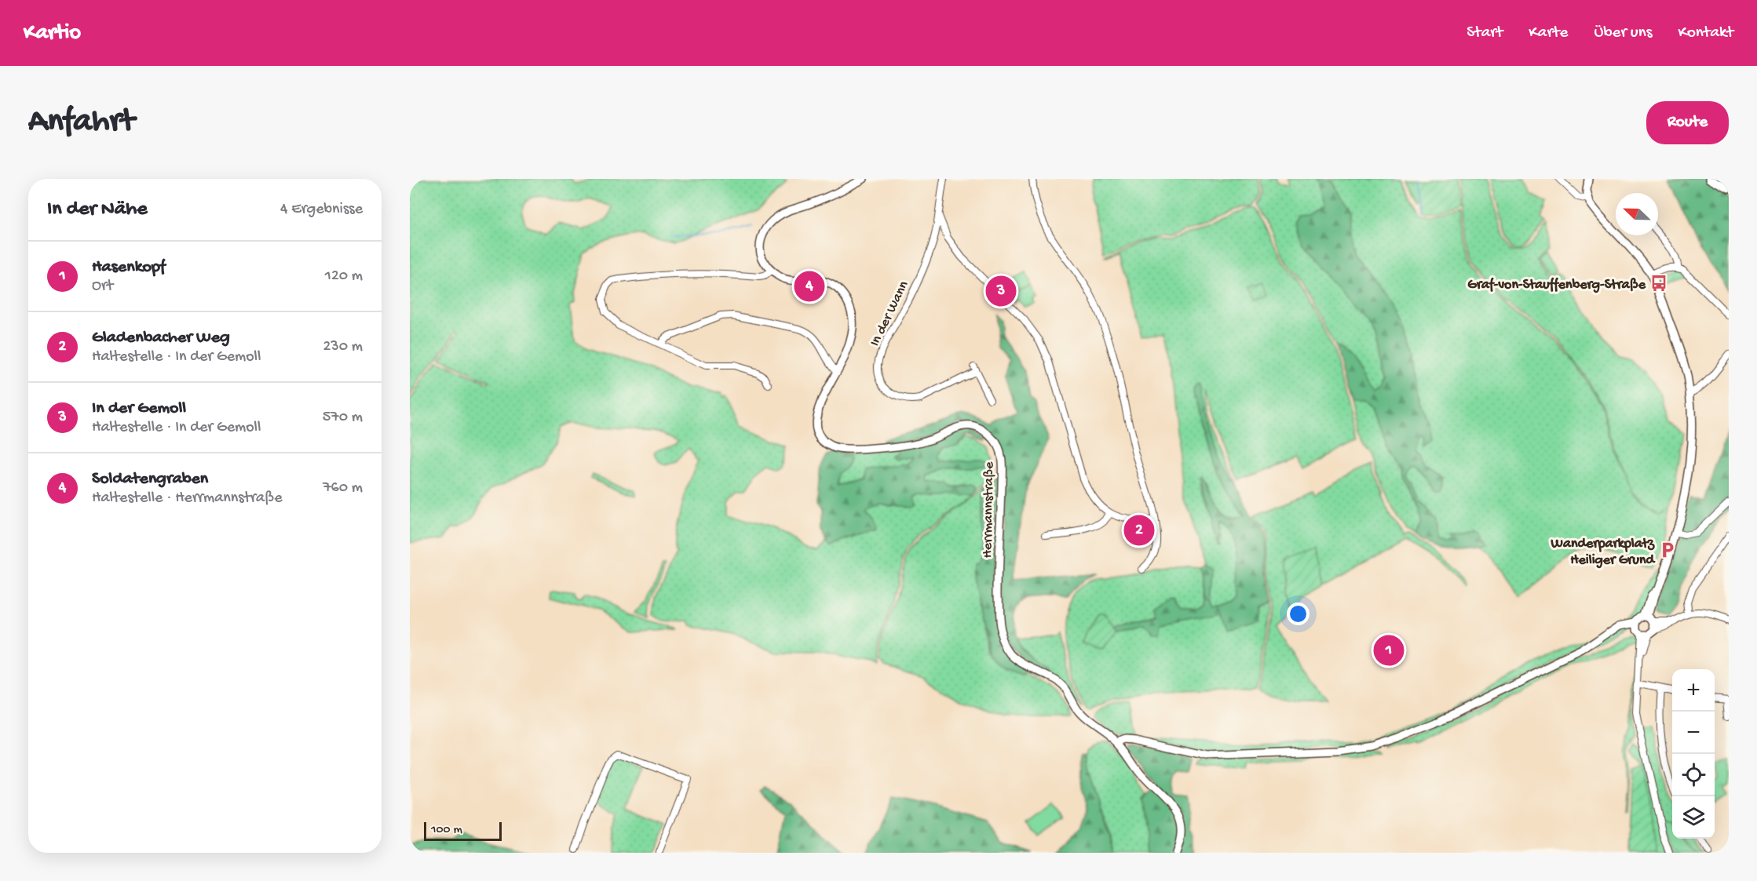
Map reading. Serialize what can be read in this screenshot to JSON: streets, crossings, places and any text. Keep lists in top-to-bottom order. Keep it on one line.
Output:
{"streets":{"street":["In der Wann","Herrmannstraße"]},"places":{"bus stop":["Graf-von-Stauffenberg-Straße"],"parking":["Wanderparkplatz Heiliger Grund"]},"scale_bar":"100 m","north":"top left","page":{"header":"Kartio","nav":["Start","Karte","Über uns","Kontakt"],"buttons":"Route","title":"Anfahrt","heading":["In der Nähe","4 Ergebnisse"],"list":[{"mark":"1","name":"Hasenkopf","note":"Ort","value":"120 m"},{"mark":"2","name":"Gladenbacher Weg","note":"Haltestelle · In der Gemoll","value":"230 m"},{"mark":"3","name":"In der Gemoll","note":"Haltestelle · In der Gemoll","value":"570 m"},{"mark":"4","name":"Soldatengraben","note":"Haltestelle · Herrmannstraße","value":"760 m"}],"pins":["4","3","2","1"],"map_buttons":["+","−"],"scale":"100 m"}}
